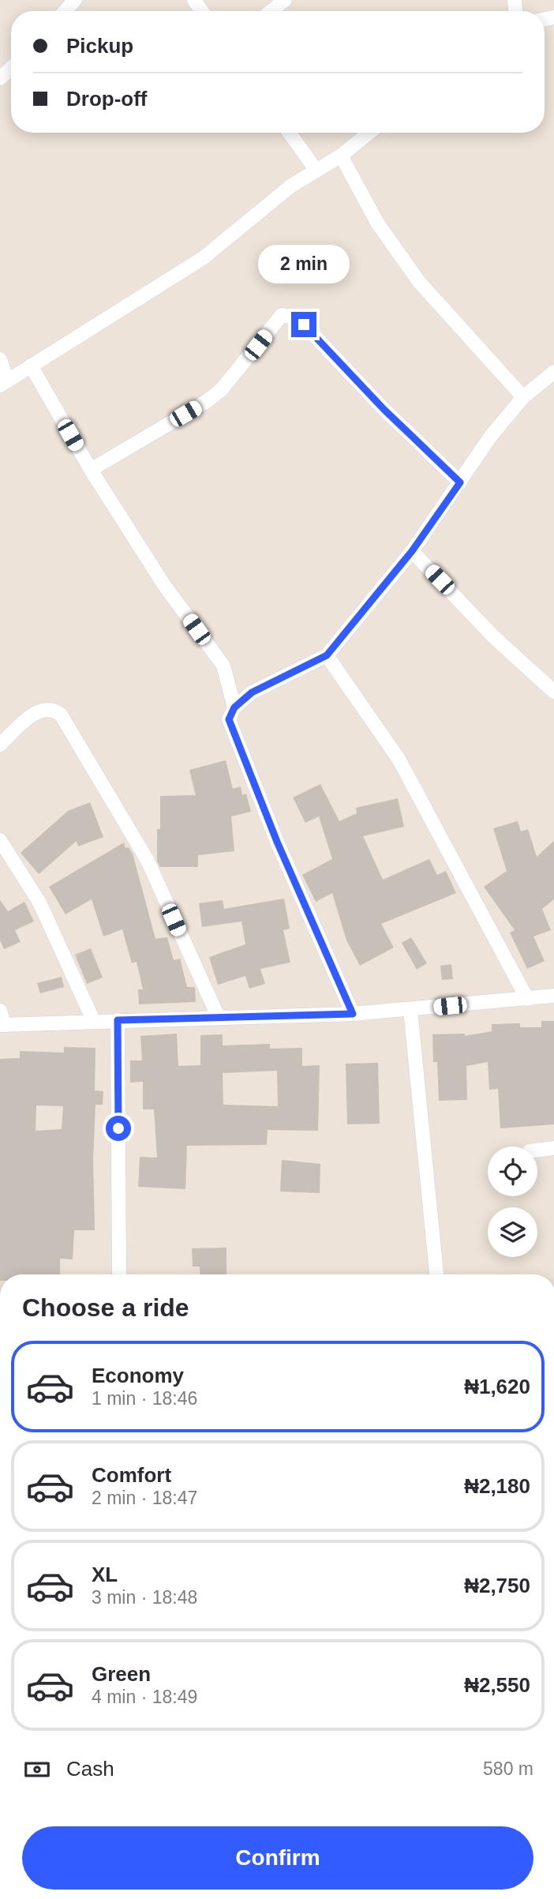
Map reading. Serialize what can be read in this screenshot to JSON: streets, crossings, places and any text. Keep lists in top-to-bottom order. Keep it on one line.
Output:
{"page":{"banner":["Pickup","Drop-off"],"bubble":"2 min","heading":"Choose a ride","list":[{"name":"Economy","note":"1 min · 18:46","value":"₦1,620"},{"name":"Comfort","note":"2 min · 18:47","value":"₦2,180"},{"name":"XL","note":"3 min · 18:48","value":"₦2,750"},{"name":"Green","note":"4 min · 18:49","value":"₦2,550"}],"pay":["Cash","580 m"],"buttons":"Confirm"}}
